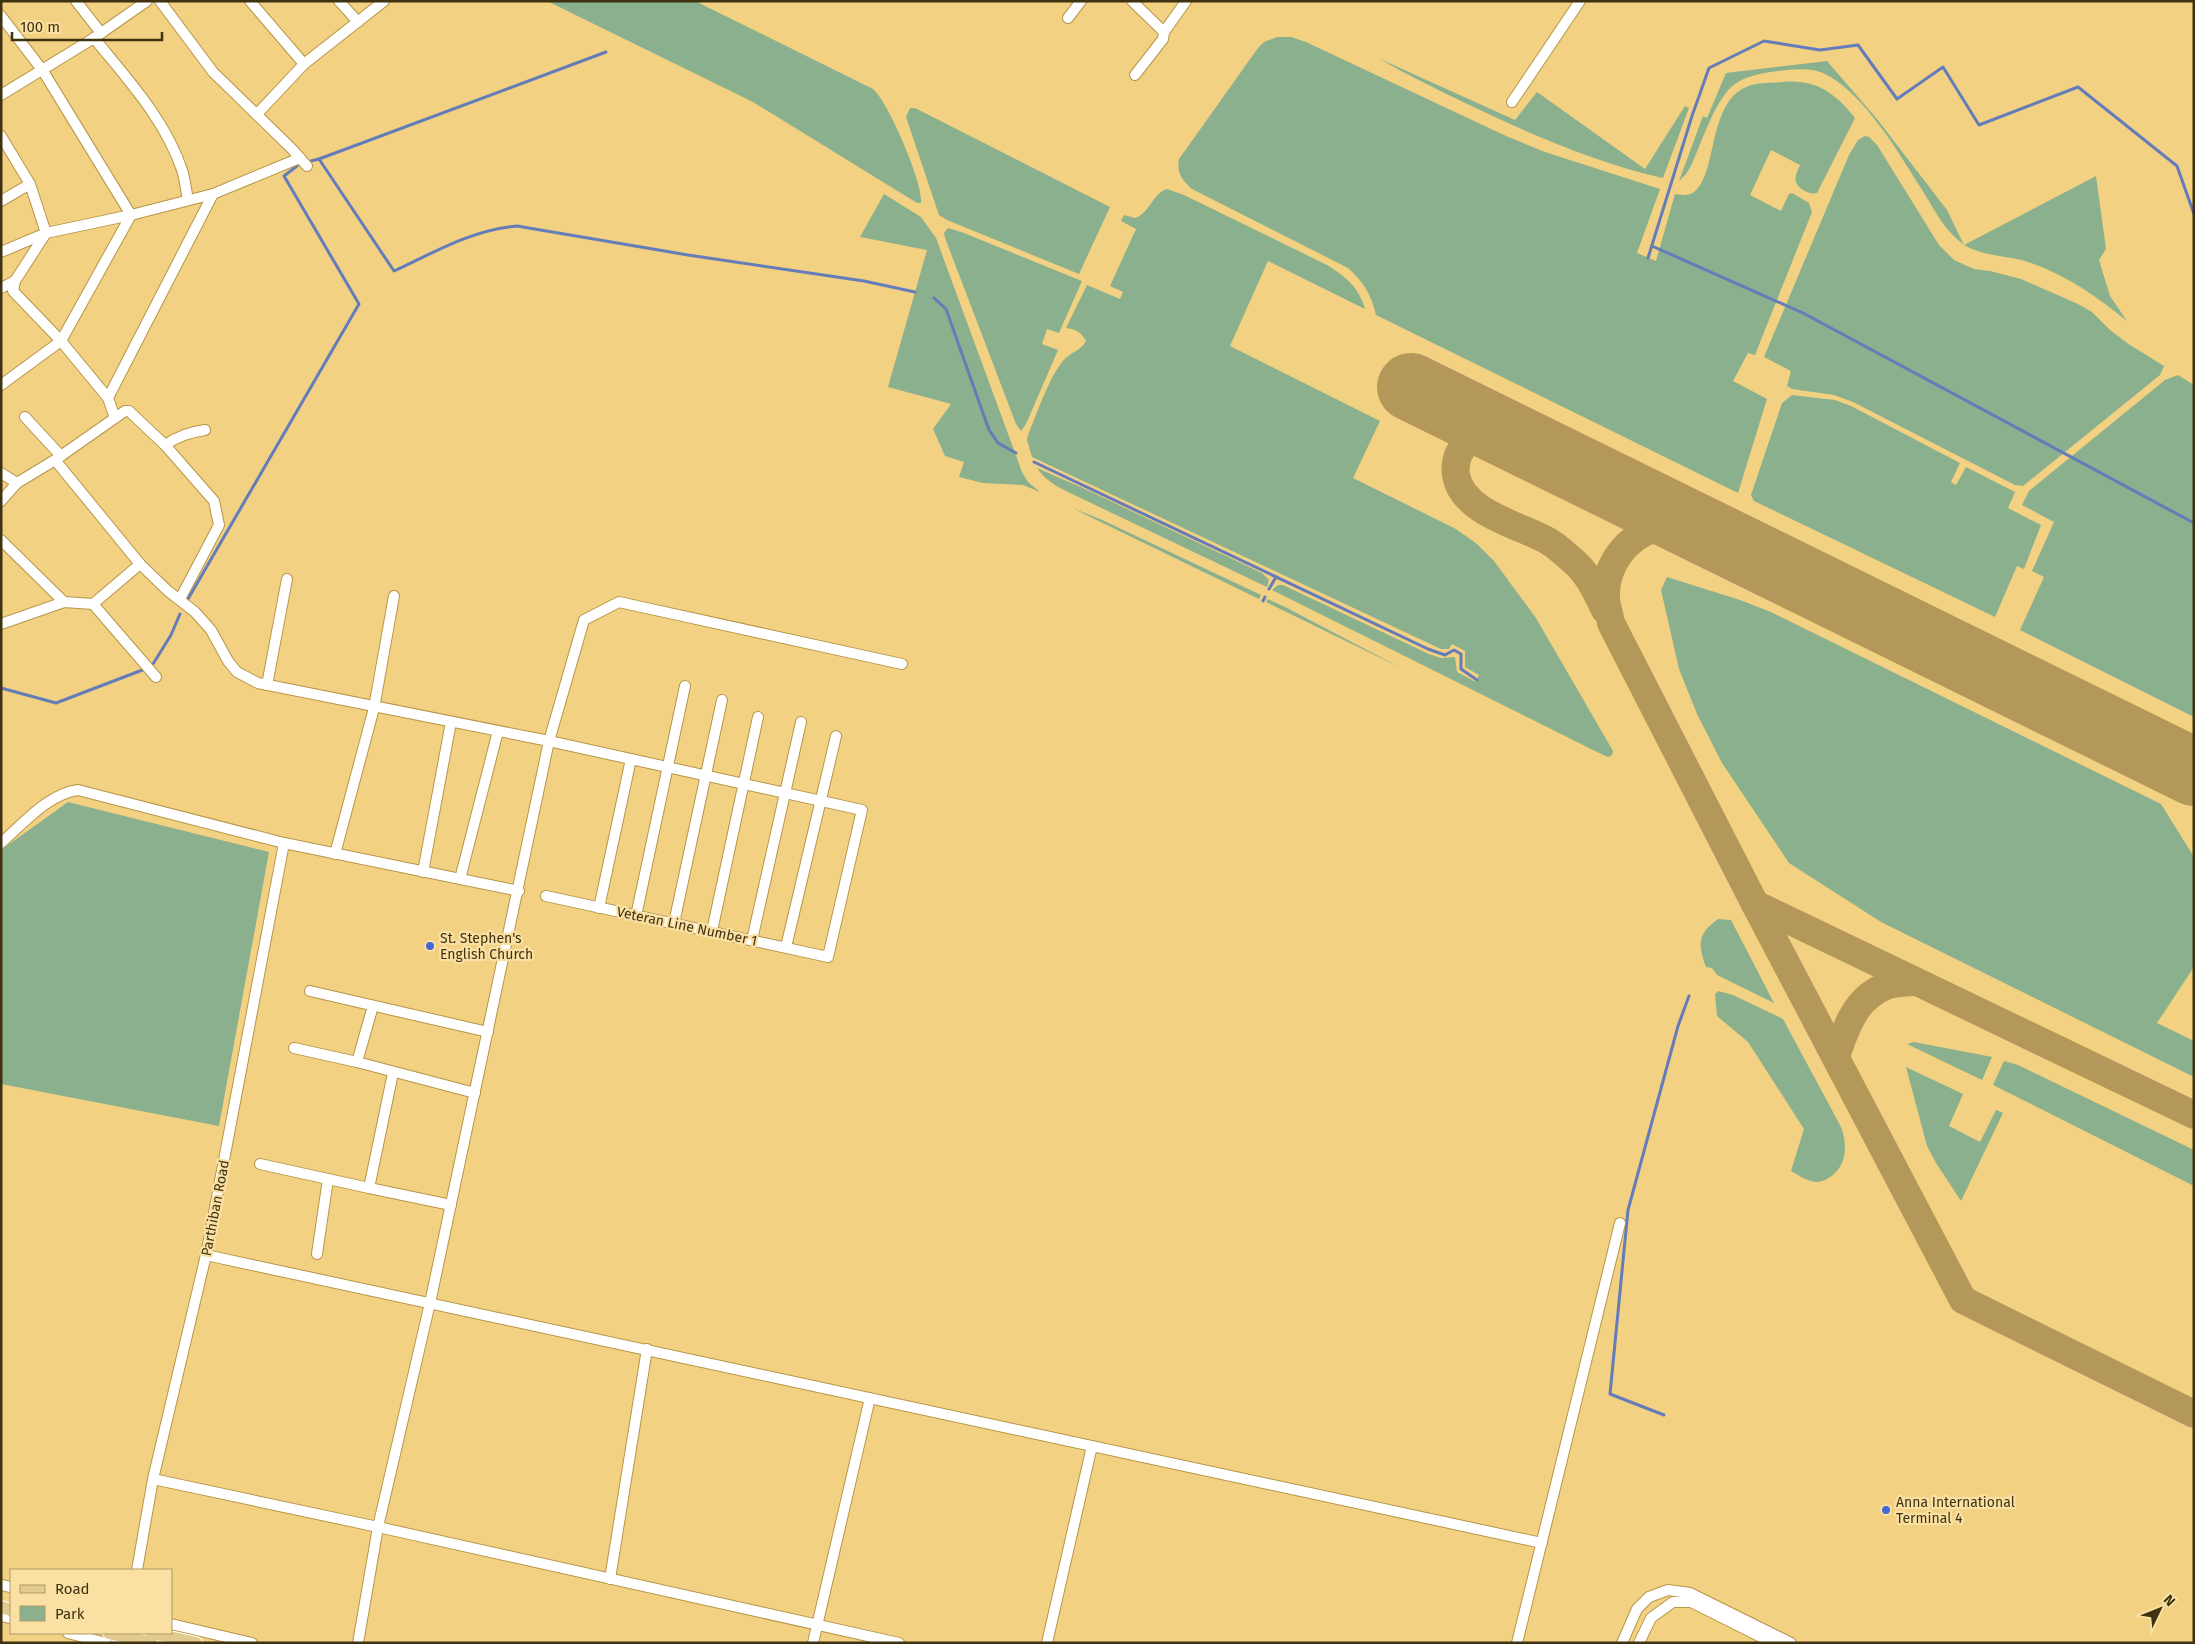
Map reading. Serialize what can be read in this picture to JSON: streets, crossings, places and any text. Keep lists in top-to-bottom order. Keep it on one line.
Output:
{"streets":{"street":["Veteran Line Number 1","Parthiban Road"]},"places":["St. Stephen's English Church","Anna International Terminal 4"],"legend":["Road","Park"],"scale_bar":"100 m","north":"top right"}
